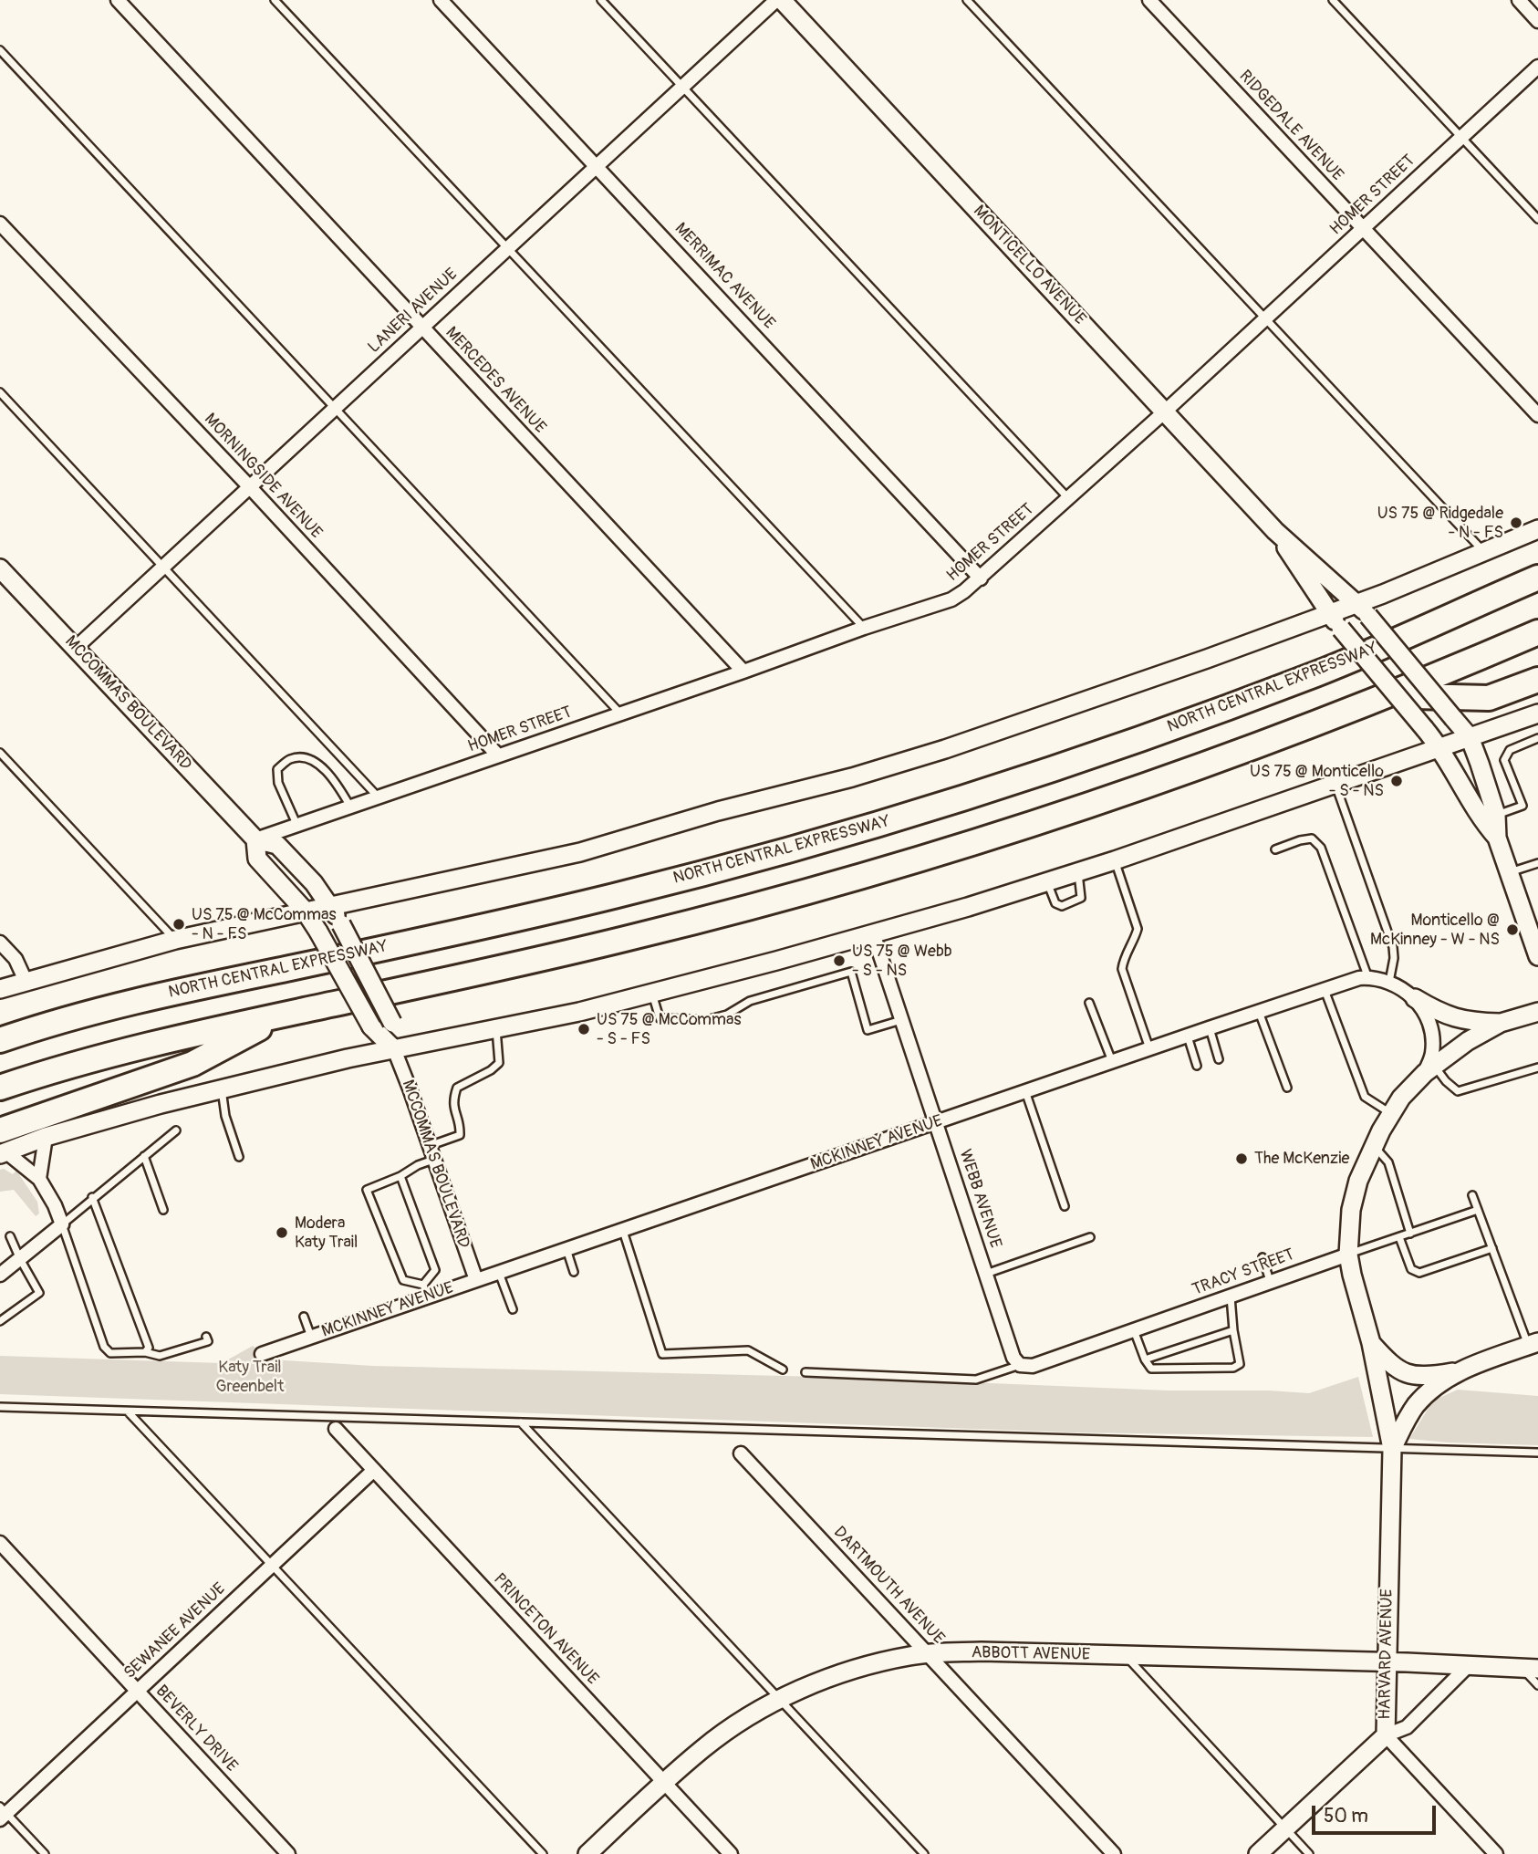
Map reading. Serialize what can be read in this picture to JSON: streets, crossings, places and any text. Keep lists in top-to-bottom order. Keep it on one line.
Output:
{"streets":{"highway":["NORTH CENTRAL EXPRESSWAY"],"street":["RIDGEDALE AVENUE","HOMER STREET","MONTICELLO AVENUE","MERRIMAC AVENUE","LANERI AVENUE","MERCEDES AVENUE","MORNINGSIDE AVENUE","MCCOMMAS BOULEVARD","MCKINNEY AVENUE","WEBB AVENUE","TRACY STREET","DARTMOUTH AVENUE","PRINCETON AVENUE","SEWANEE AVENUE","ABBOTT AVENUE","HARVARD AVENUE","BEVERLY DRIVE"]},"crossings":[["RIDGEDALE AVENUE","HOMER STREET"],["HOMER STREET","MONTICELLO AVENUE"],["HOMER STREET","MERRIMAC AVENUE"],["HOMER STREET","MERCEDES AVENUE"],["HOMER STREET","MORNINGSIDE AVENUE"],["HOMER STREET","MCCOMMAS BOULEVARD"],["MERRIMAC AVENUE","LANERI AVENUE"],["LANERI AVENUE","MERCEDES AVENUE"],["LANERI AVENUE","MORNINGSIDE AVENUE"],["LANERI AVENUE","MCCOMMAS BOULEVARD"],["MCCOMMAS BOULEVARD","MCKINNEY AVENUE"],["MCKINNEY AVENUE","WEBB AVENUE"],["MCKINNEY AVENUE","HARVARD AVENUE"],["WEBB AVENUE","TRACY STREET"],["TRACY STREET","HARVARD AVENUE"],["DARTMOUTH AVENUE","ABBOTT AVENUE"],["PRINCETON AVENUE","SEWANEE AVENUE"],["PRINCETON AVENUE","ABBOTT AVENUE"],["SEWANEE AVENUE","BEVERLY DRIVE"],["ABBOTT AVENUE","HARVARD AVENUE"]],"parks":["Katy Trail Greenbelt"],"places":["US 75 @ Ridgedale - N - FS","US 75 @ Monticello - S - NS","US 75 @ McCommas - N - FS","Monticello @ McKinney - W - NS","US 75 @ Webb - S - NS","US 75 @ McCommas - S - FS","The McKenzie","Modera Katy Trail"],"scale_bar":"50 m"}
